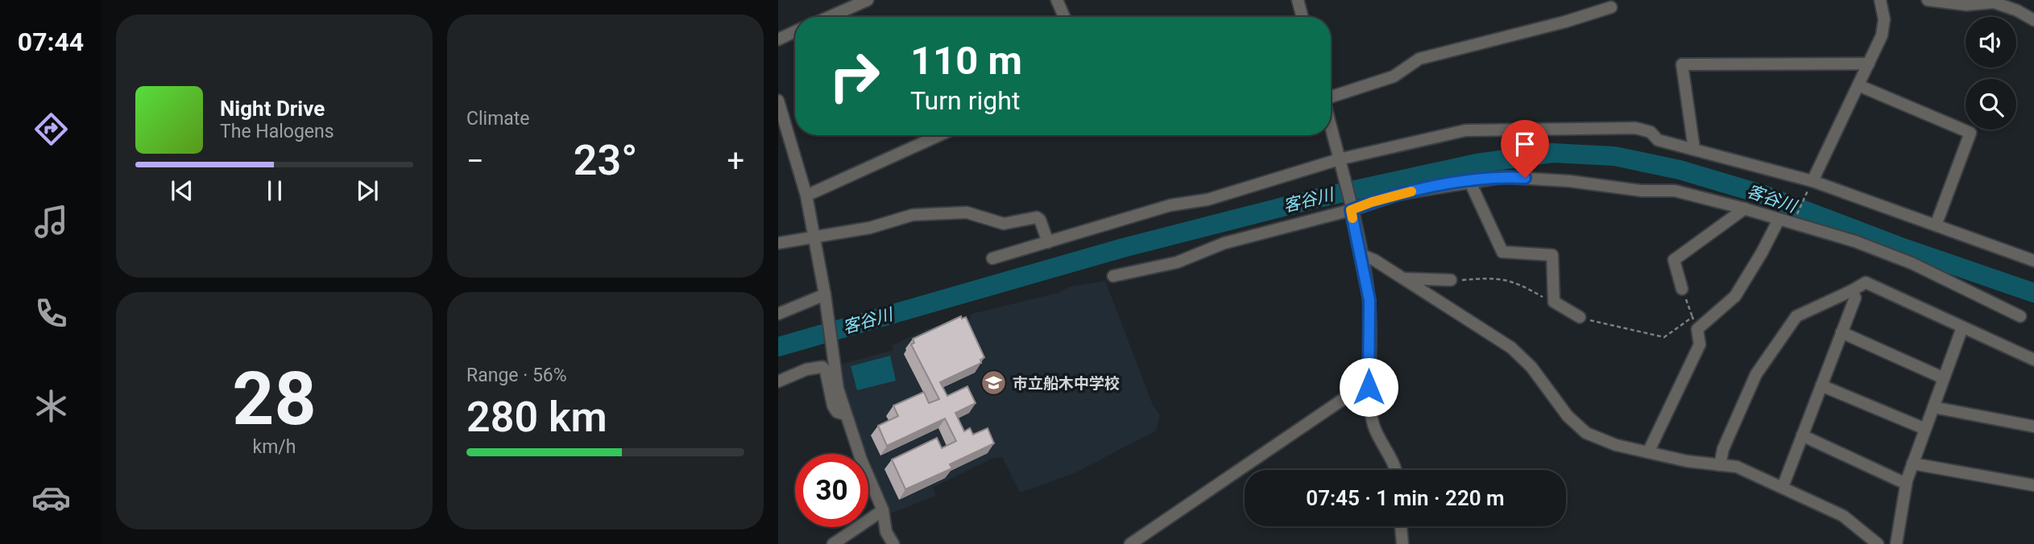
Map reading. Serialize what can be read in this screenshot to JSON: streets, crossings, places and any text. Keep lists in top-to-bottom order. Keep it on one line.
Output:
{"water":["客谷川"],"places":{"school or university":["市立船木中学校"]},"page":{"tabs":"07:44","tile":["Climate",["28","km/h"],["Range · 56%","280 km"]],"turn":["110 m","Turn right"],"song":["Night Drive","The Halogens"],"heat":["−","23°","+"],"limit":"30","trip":"07:45 · 1 min · 220 m"}}
